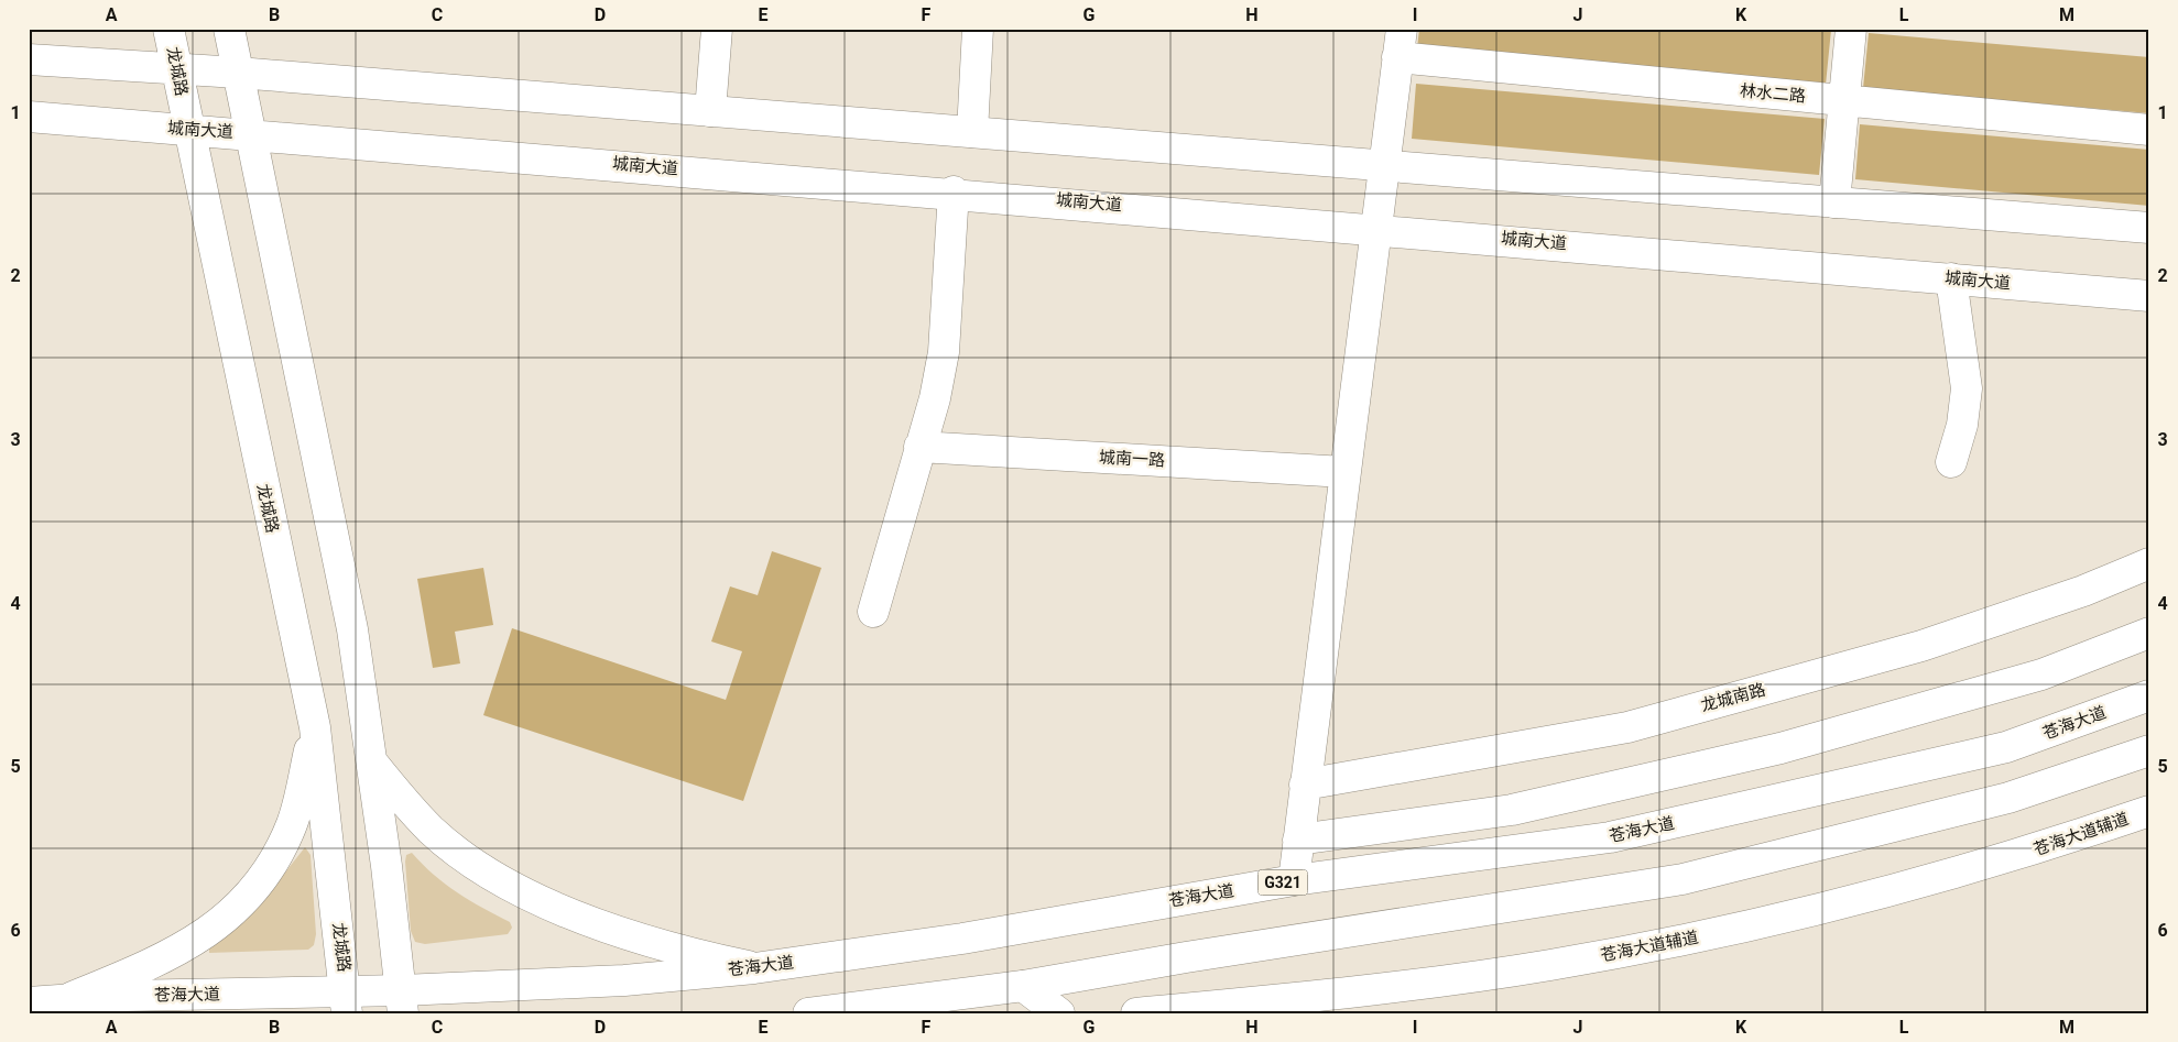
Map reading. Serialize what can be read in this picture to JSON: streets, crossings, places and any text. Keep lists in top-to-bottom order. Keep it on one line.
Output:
{"streets":{"main road":["龙城路","林水二路","城南大道","城南一路","龙城南路","苍海大道","苍海大道辅道","G321"]},"crossings":[["龙城路","城南大道"],["龙城路","苍海大道"]],"grid":{"columns":["A","B","C","D","E","F","G","H","I","J","K","L","M"],"rows":["1","2","3","4","5","6"]}}
